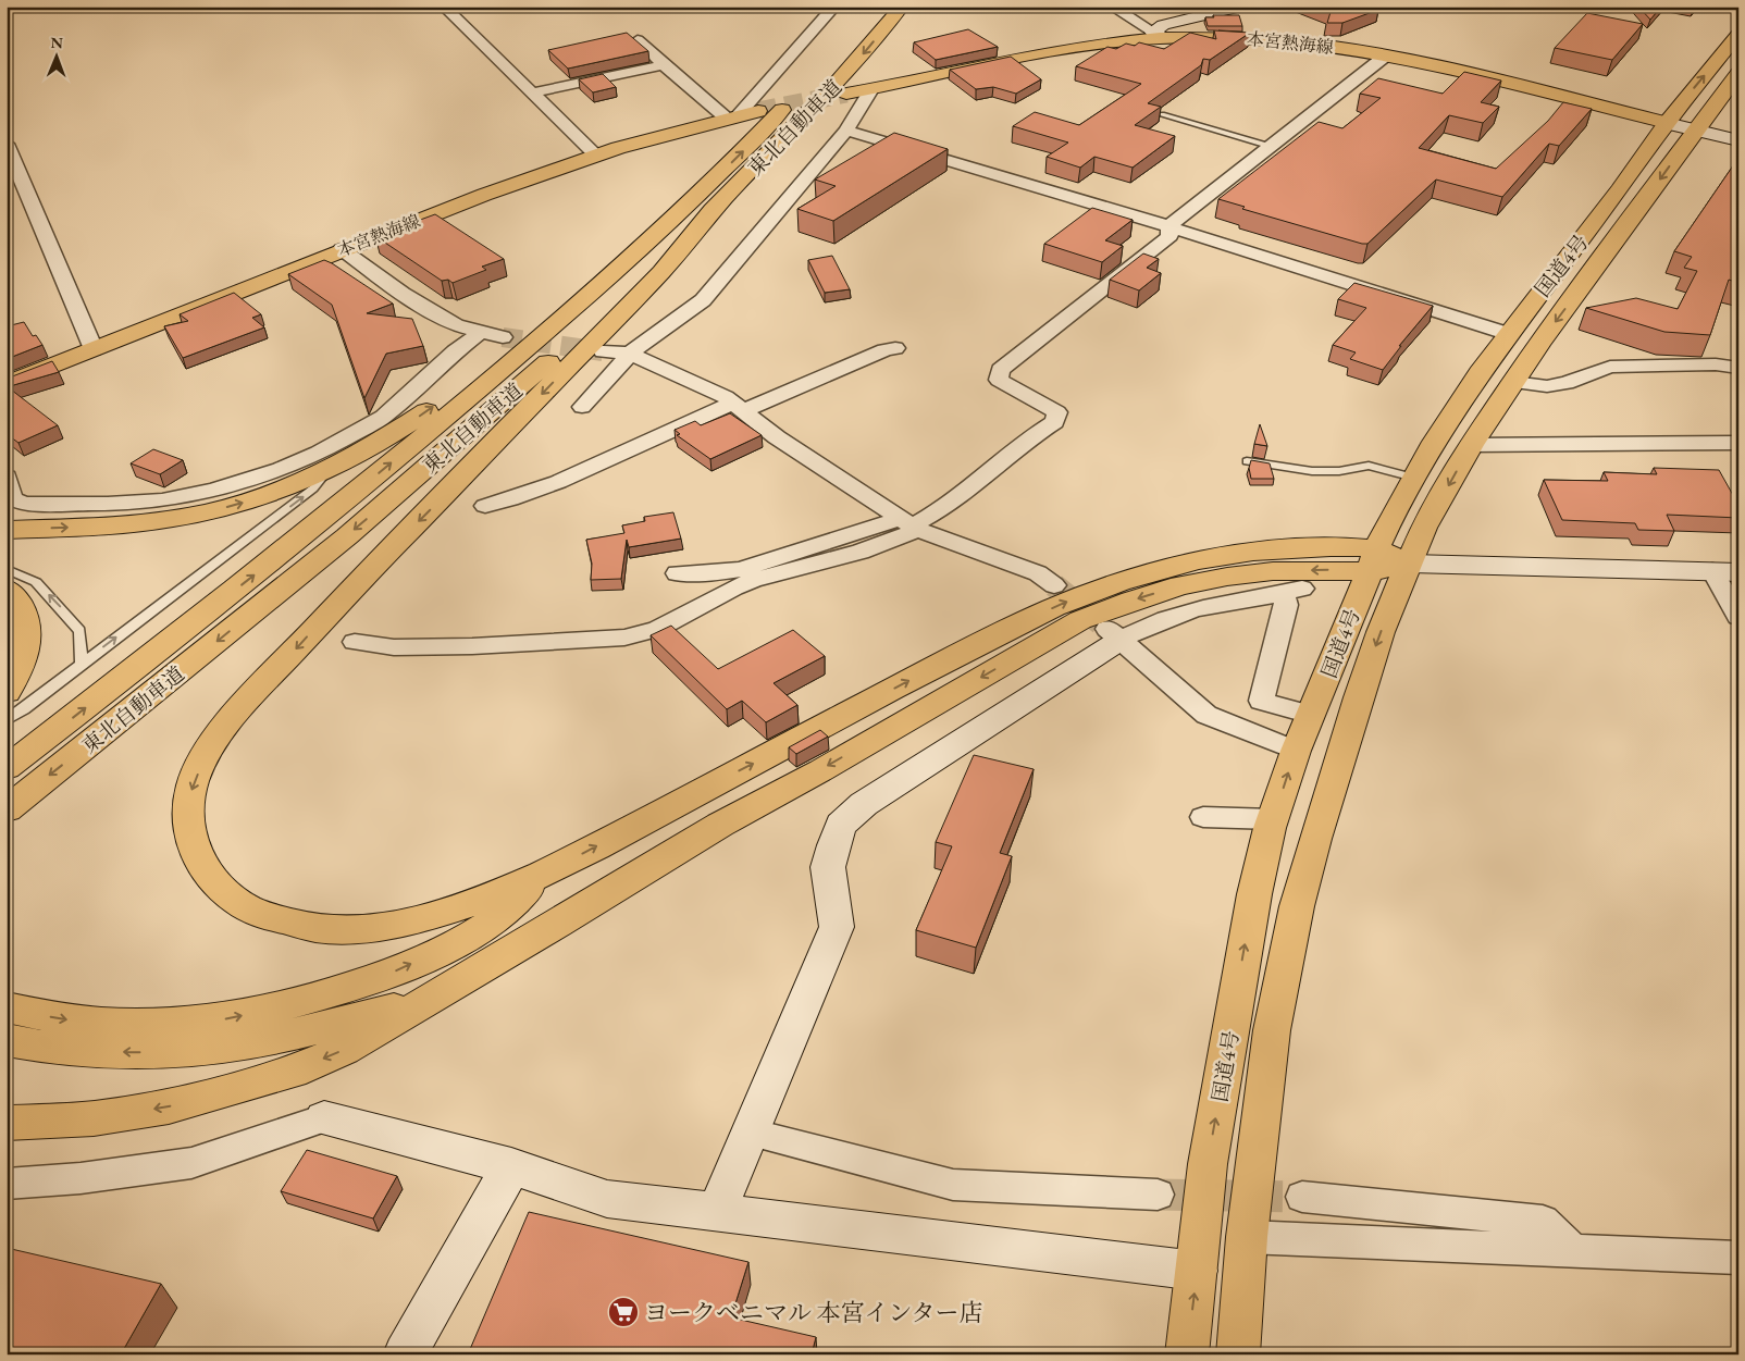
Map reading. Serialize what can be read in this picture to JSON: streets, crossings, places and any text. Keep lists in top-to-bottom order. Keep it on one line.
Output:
{"streets":{"main road":["本宮熱海線","東北自動車道","国道4号"]},"crossings":[["本宮熱海線","国道4号"]],"places":{"supermarket":["ヨークベニマル 本宮インター店"]},"north":"top"}
